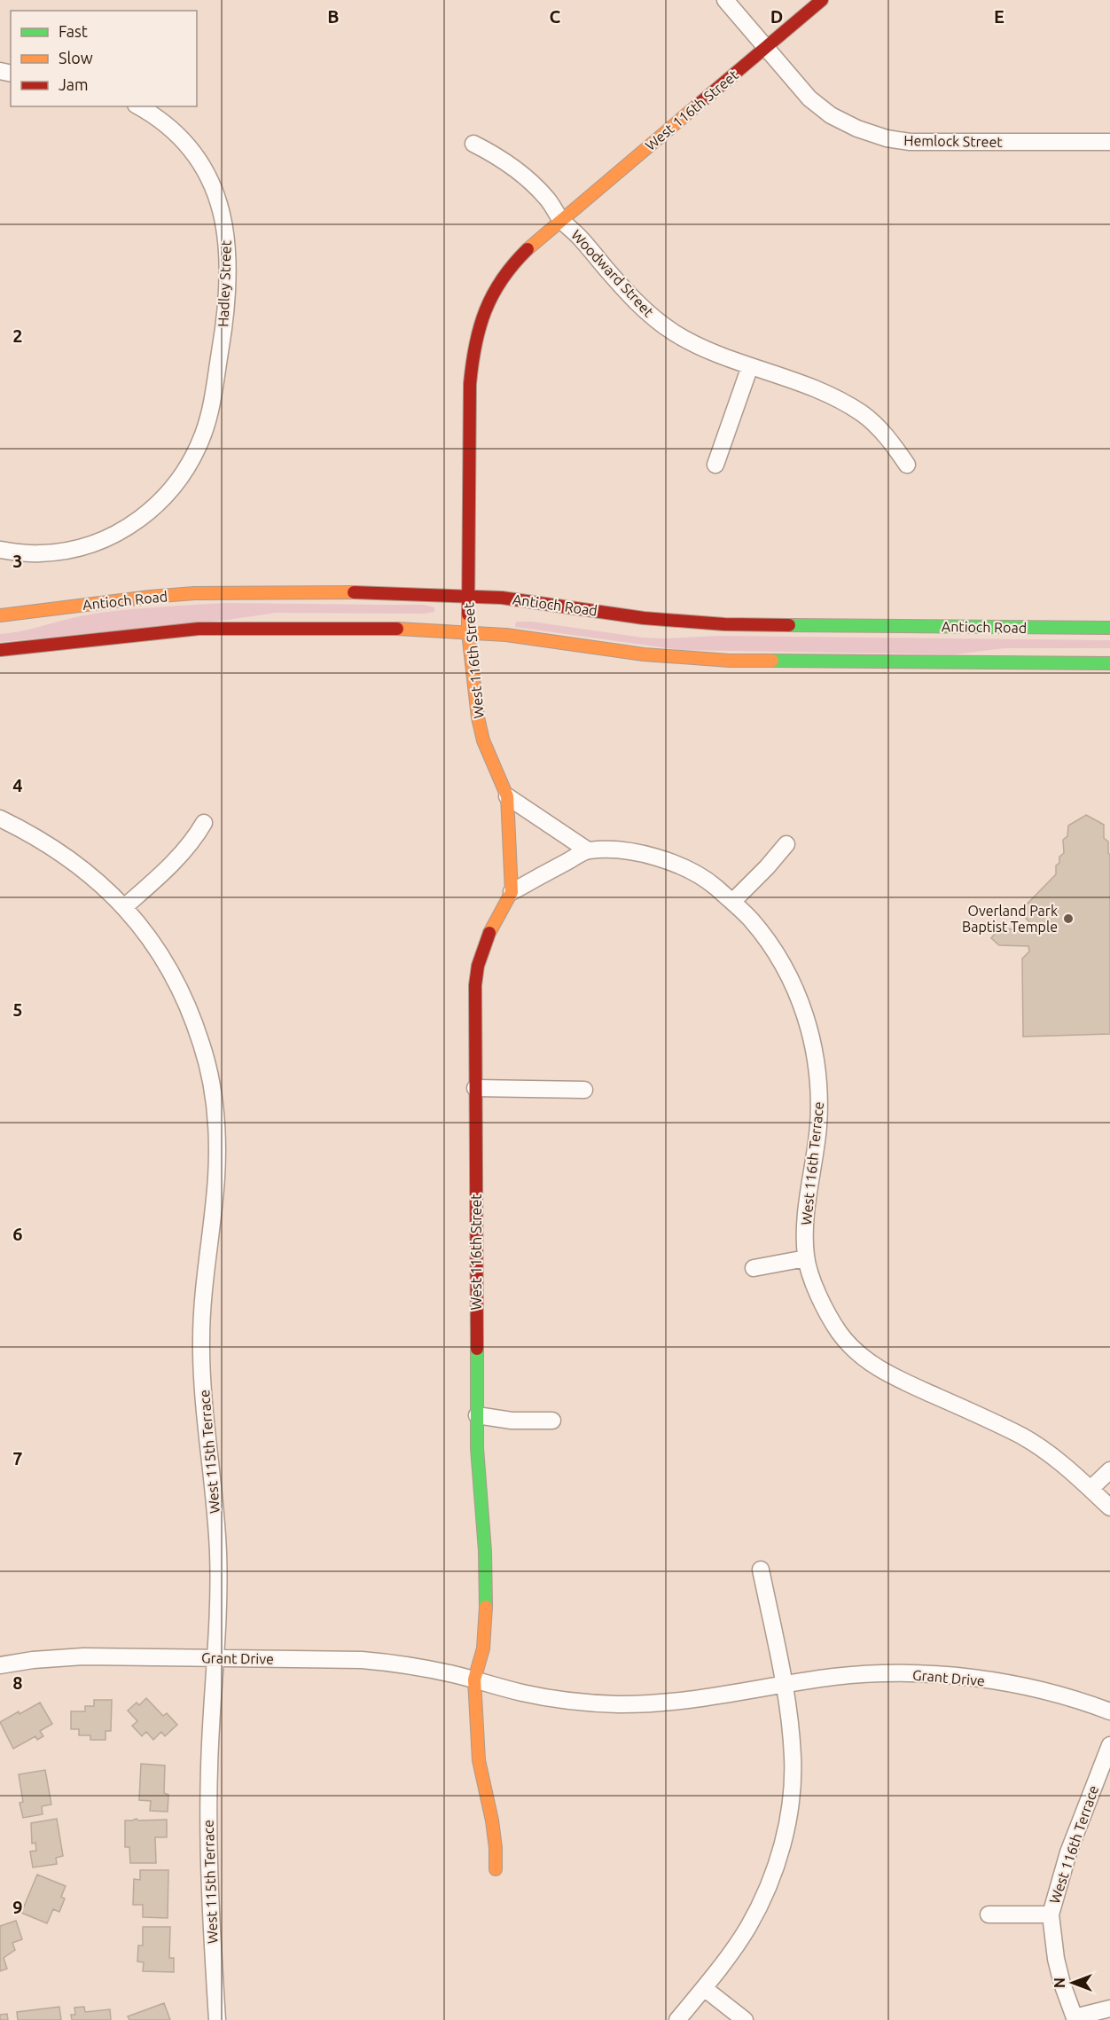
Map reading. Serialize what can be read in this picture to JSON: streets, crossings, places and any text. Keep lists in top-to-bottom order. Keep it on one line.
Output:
{"streets":{"main road":["West 116th Street","Antioch Road"],"street":["Hemlock Street","Woodward Street","Hadley Street","West 116th Terrace","West 115th Terrace","Grant Drive"]},"crossings":[["West 116th Street","Hemlock Street"],["West 116th Street","Woodward Street"],["West 116th Street","Antioch Road"],["West 116th Street","Grant Drive"],["West 115th Terrace","Grant Drive"]],"places":["Overland Park Baptist Temple"],"legend":["Fast","Slow","Jam"],"north":"left","grid":{"columns":["B","C","D","E"],"rows":["2","3","4","5","6","7","8","9"]}}
